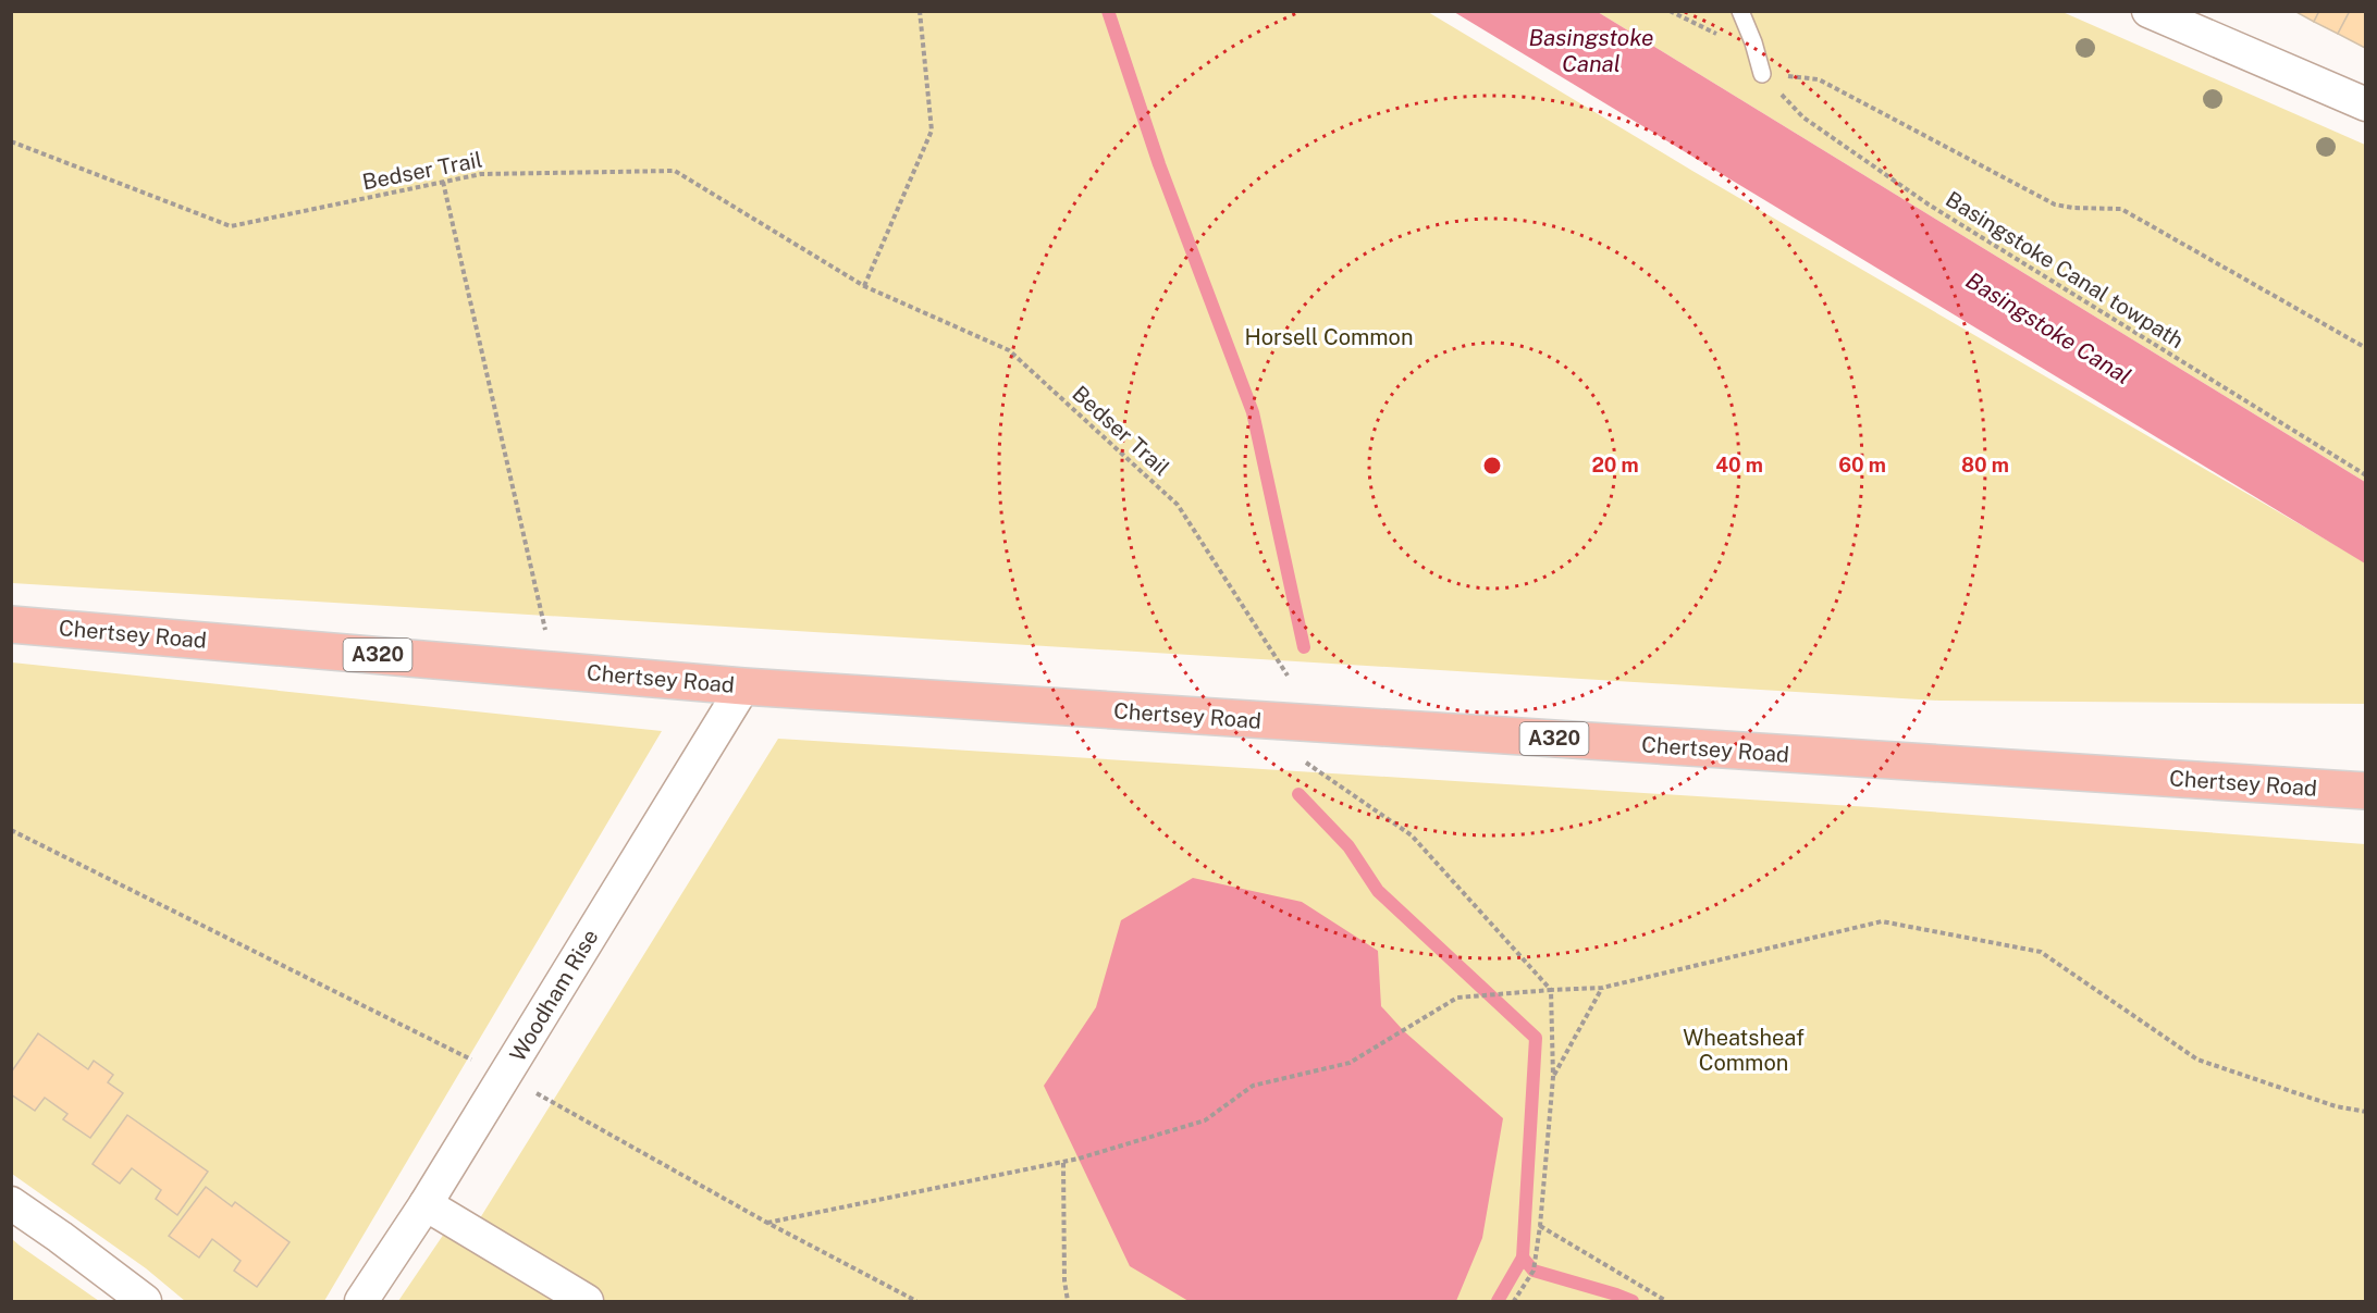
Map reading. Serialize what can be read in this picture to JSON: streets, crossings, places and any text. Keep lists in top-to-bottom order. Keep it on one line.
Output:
{"streets":{"main road":["Chertsey Road","A320"],"street":["Woodham Rise"],"path":["Bedser Trail","Basingstoke Canal towpath"]},"crossings":[["Chertsey Road","Woodham Rise"]],"water":["Basingstoke Canal"],"parks":["Horsell Common","Wheatsheaf Common"],"rings":["20 m","40 m","60 m","80 m"]}
